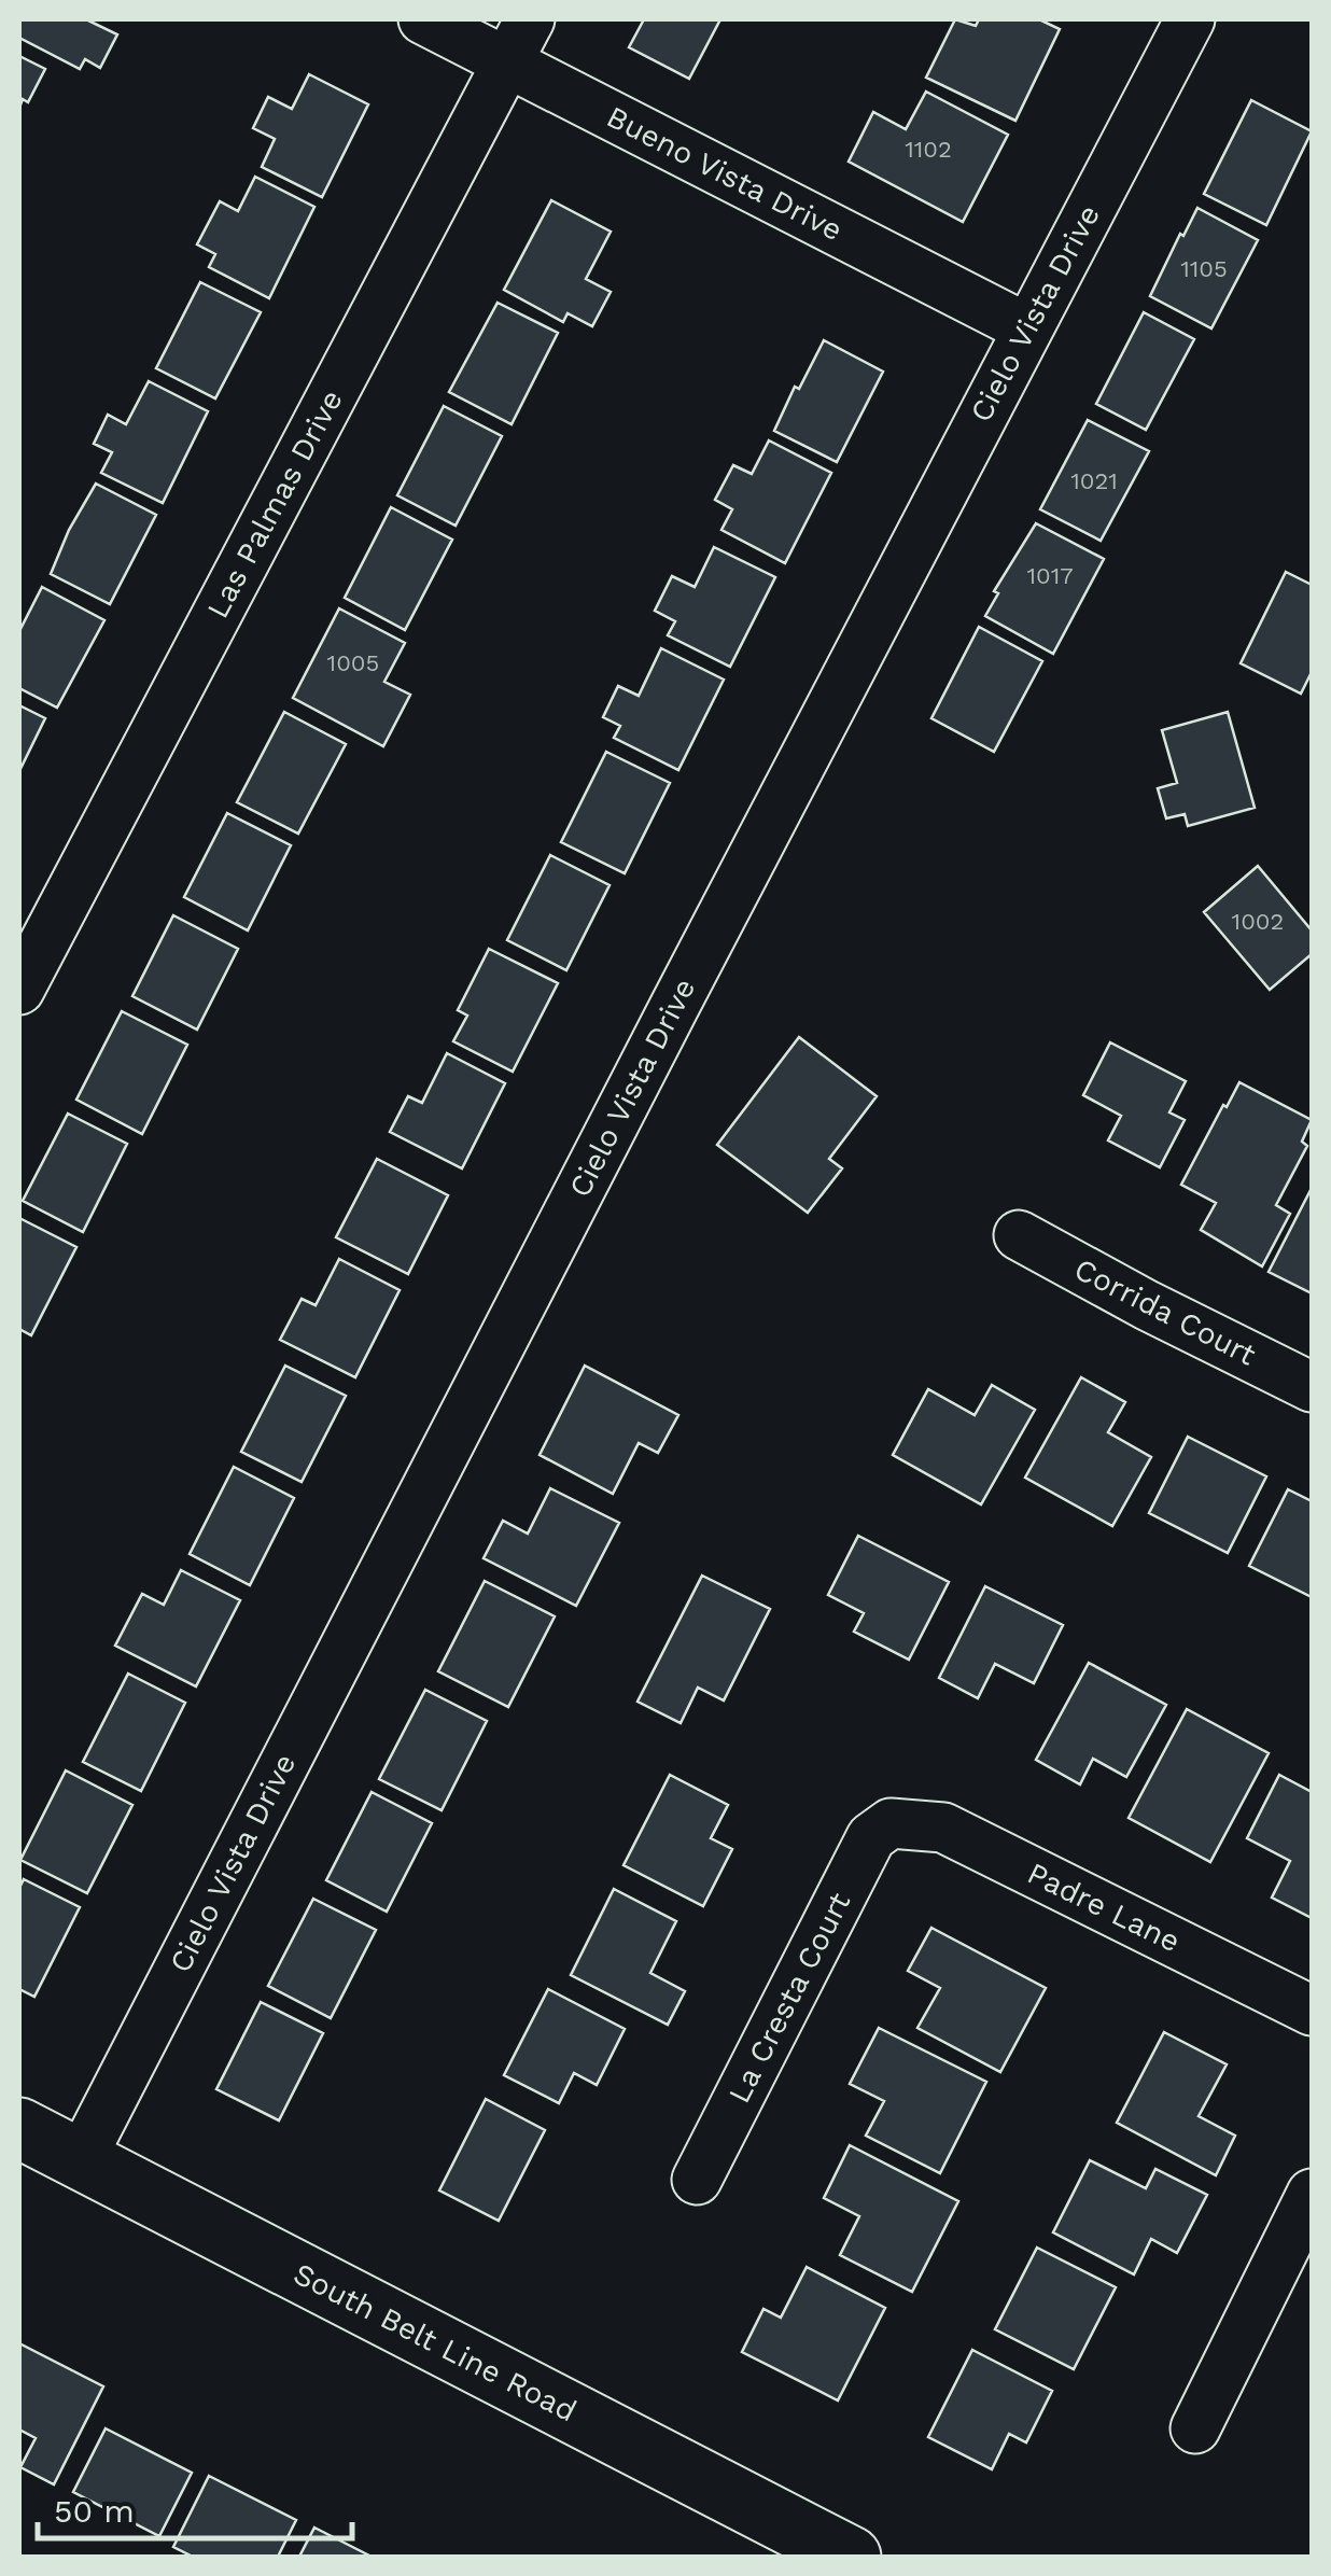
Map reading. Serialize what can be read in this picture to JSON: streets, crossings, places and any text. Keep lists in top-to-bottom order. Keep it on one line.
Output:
{"streets":{"main road":["South Belt Line Road"],"street":["Bueno Vista Drive","Cielo Vista Drive","Las Palmas Drive","Corrida Court","Padre Lane","La Cresta Court"]},"crossings":[["Bueno Vista Drive","Cielo Vista Drive"],["Bueno Vista Drive","Las Palmas Drive"],["Cielo Vista Drive","South Belt Line Road"],["Padre Lane","La Cresta Court"]],"house_numbers":["1102","1105","1021","1017","1005","1002"],"scale_bar":"50 m"}
